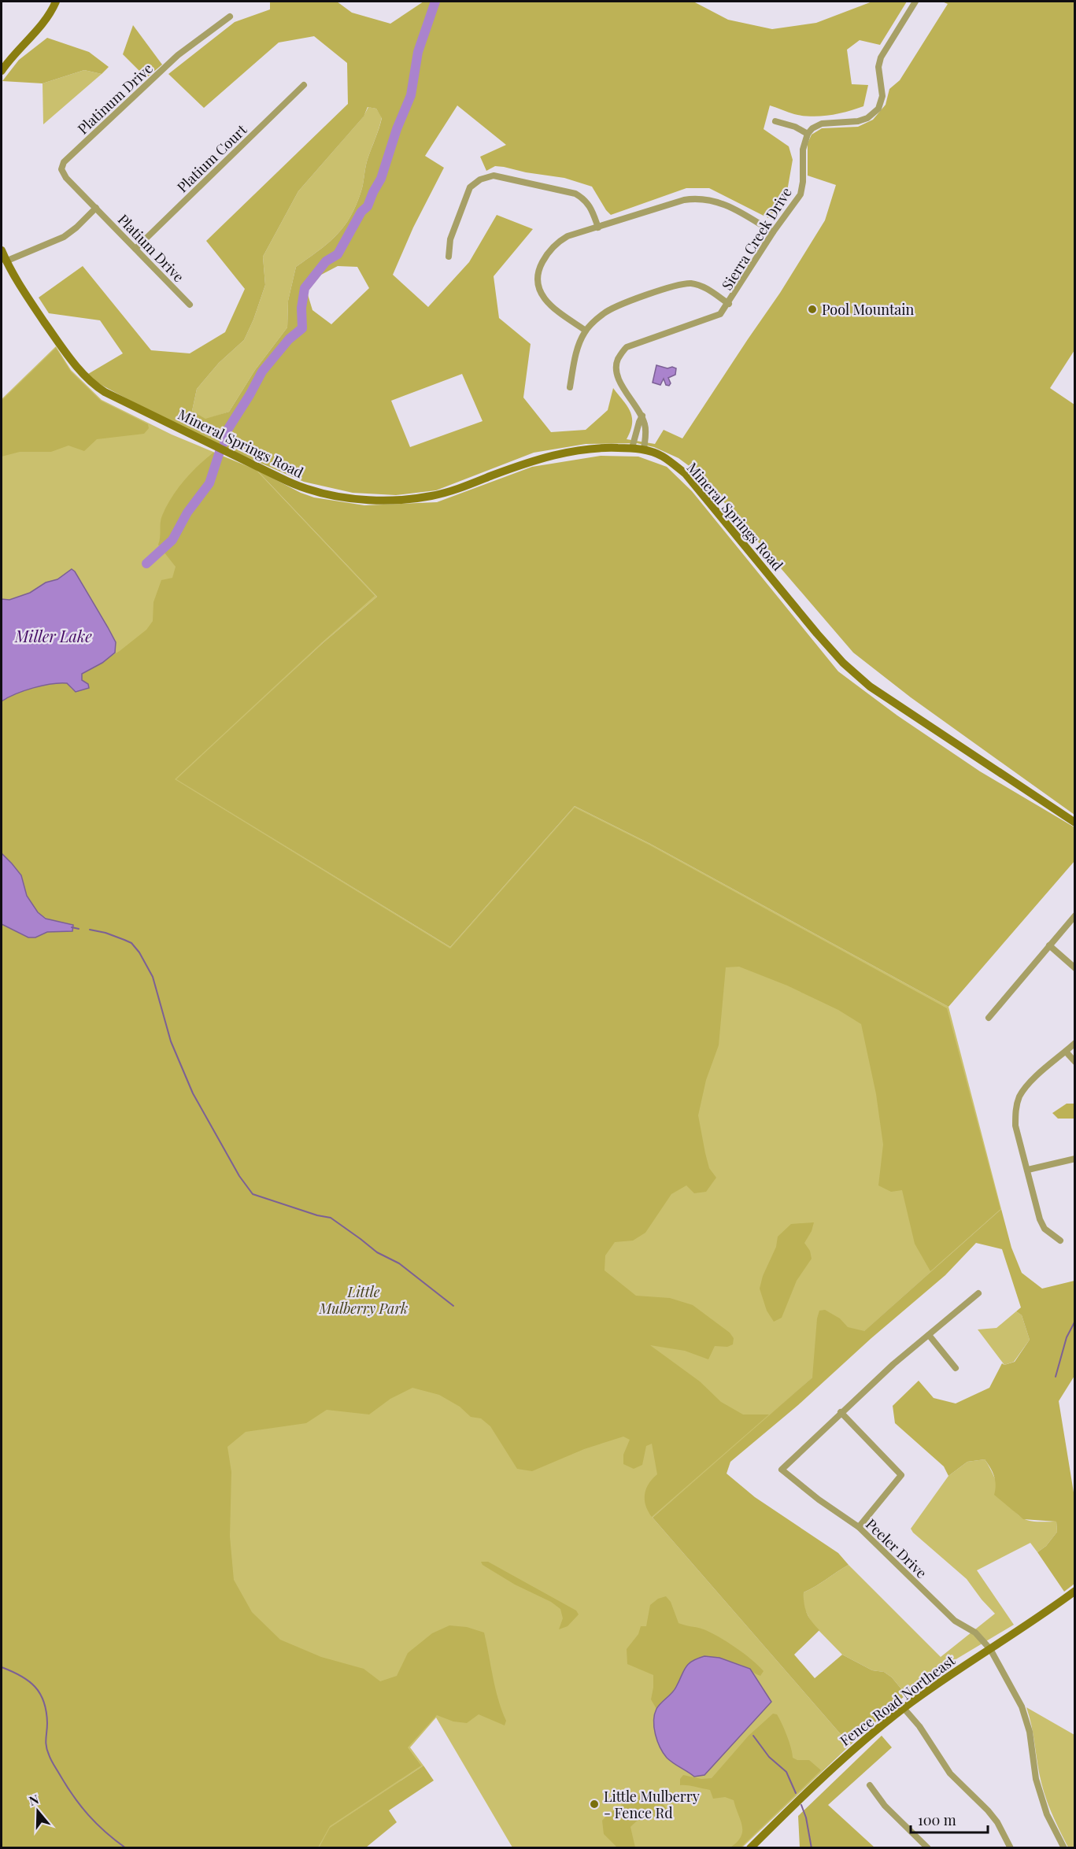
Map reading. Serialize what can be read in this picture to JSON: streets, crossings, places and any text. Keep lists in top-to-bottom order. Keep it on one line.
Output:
{"streets":{"street":["Platinum Drive","Platium Court","Sierra Creek Drive","Platium Drive","Mineral Springs Road","Peeler Drive","Fence Road Northeast"]},"crossings":[["Platinum Drive","Platium Drive"],["Platium Court","Platium Drive"],["Sierra Creek Drive","Mineral Springs Road"],["Peeler Drive","Fence Road Northeast"]],"water":["Miller Lake"],"parks":["Little Mulberry Park"],"places":["Pool Mountain","Little Mulberry - Fence Rd"],"scale_bar":"100 m","north":"top"}
